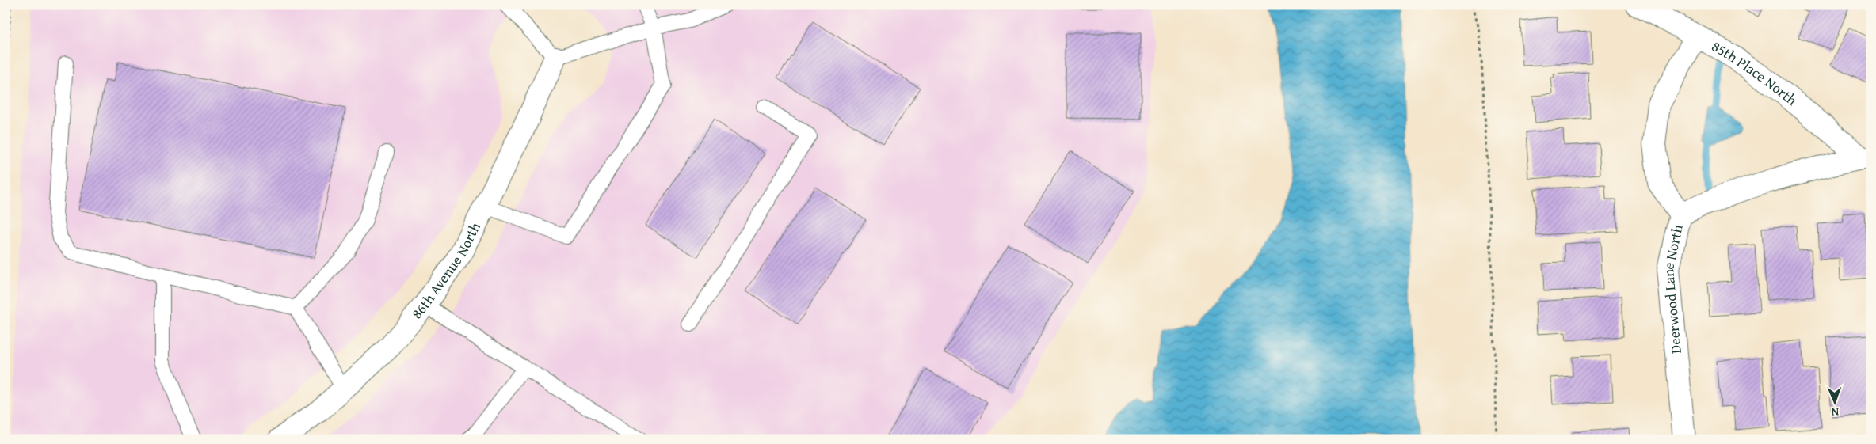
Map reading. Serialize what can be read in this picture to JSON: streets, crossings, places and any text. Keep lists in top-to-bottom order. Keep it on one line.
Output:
{"streets":{"street":["85th Place North","86th Avenue North","Deerwood Lane North"]},"crossings":[["85th Place North","Deerwood Lane North"]],"north":"bottom"}
